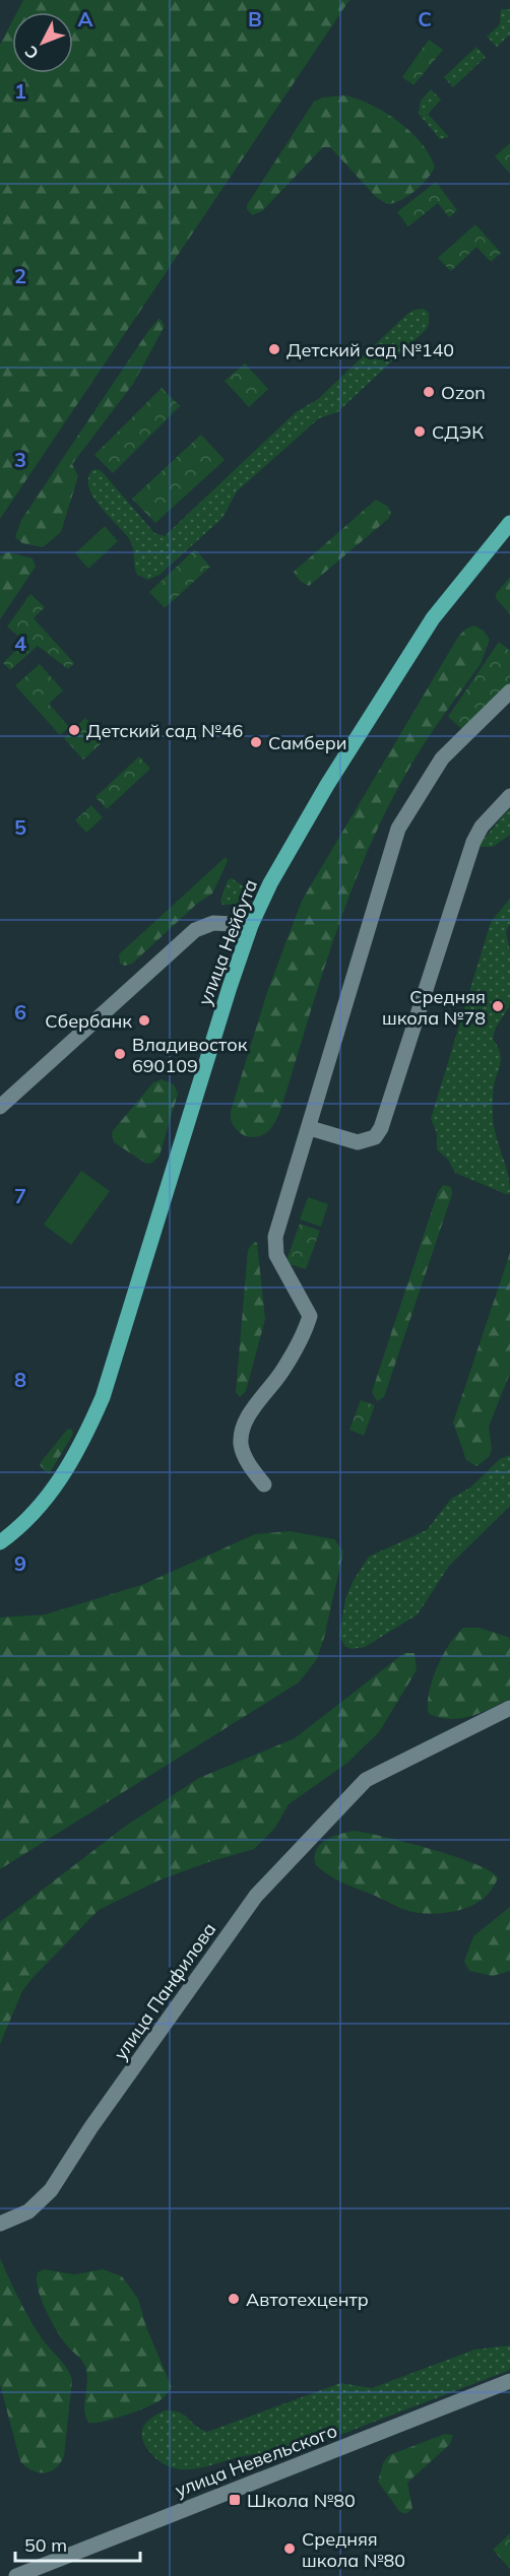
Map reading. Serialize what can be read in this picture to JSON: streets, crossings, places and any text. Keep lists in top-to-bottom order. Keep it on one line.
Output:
{"streets":{"main road":["улица Нейбута"],"street":["улица Панфилова","улица Невельского"]},"places":{"other":["Детский сад №140","Ozon","СДЭК","Детский сад №46","Самбери","Средняя школа №78","Сбербанк","Владивосток 690109","Автотехцентр","Средняя школа №80"],"transit":["Школа №80"]},"scale_bar":"50 m","north":"bottom left","grid":{"columns":["A","B","C"],"rows":["1","2","3","4","5","6","7","8","9"]}}
